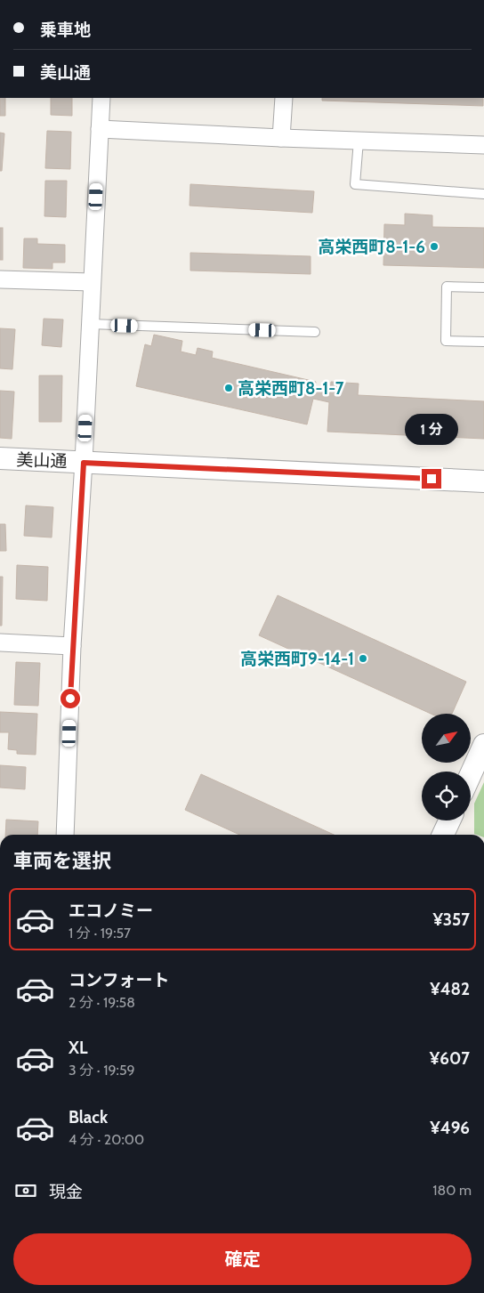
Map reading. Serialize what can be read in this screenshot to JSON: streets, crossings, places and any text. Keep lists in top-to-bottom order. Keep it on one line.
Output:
{"streets":{"street":["美山通"]},"places":["高栄西町8-1-6","高栄西町8-1-7","高栄西町9-14-1"],"north":"top right","page":{"banner":["乗車地","美山通"],"bubble":"1 分","heading":"車両を選択","list":[{"name":"エコノミー","note":"1 分 · 19:57","value":"¥357"},{"name":"コンフォート","note":"2 分 · 19:58","value":"¥482"},{"name":"XL","note":"3 分 · 19:59","value":"¥607"},{"name":"Black","note":"4 分 · 20:00","value":"¥496"}],"pay":["現金","180 m"],"buttons":"確定"}}
